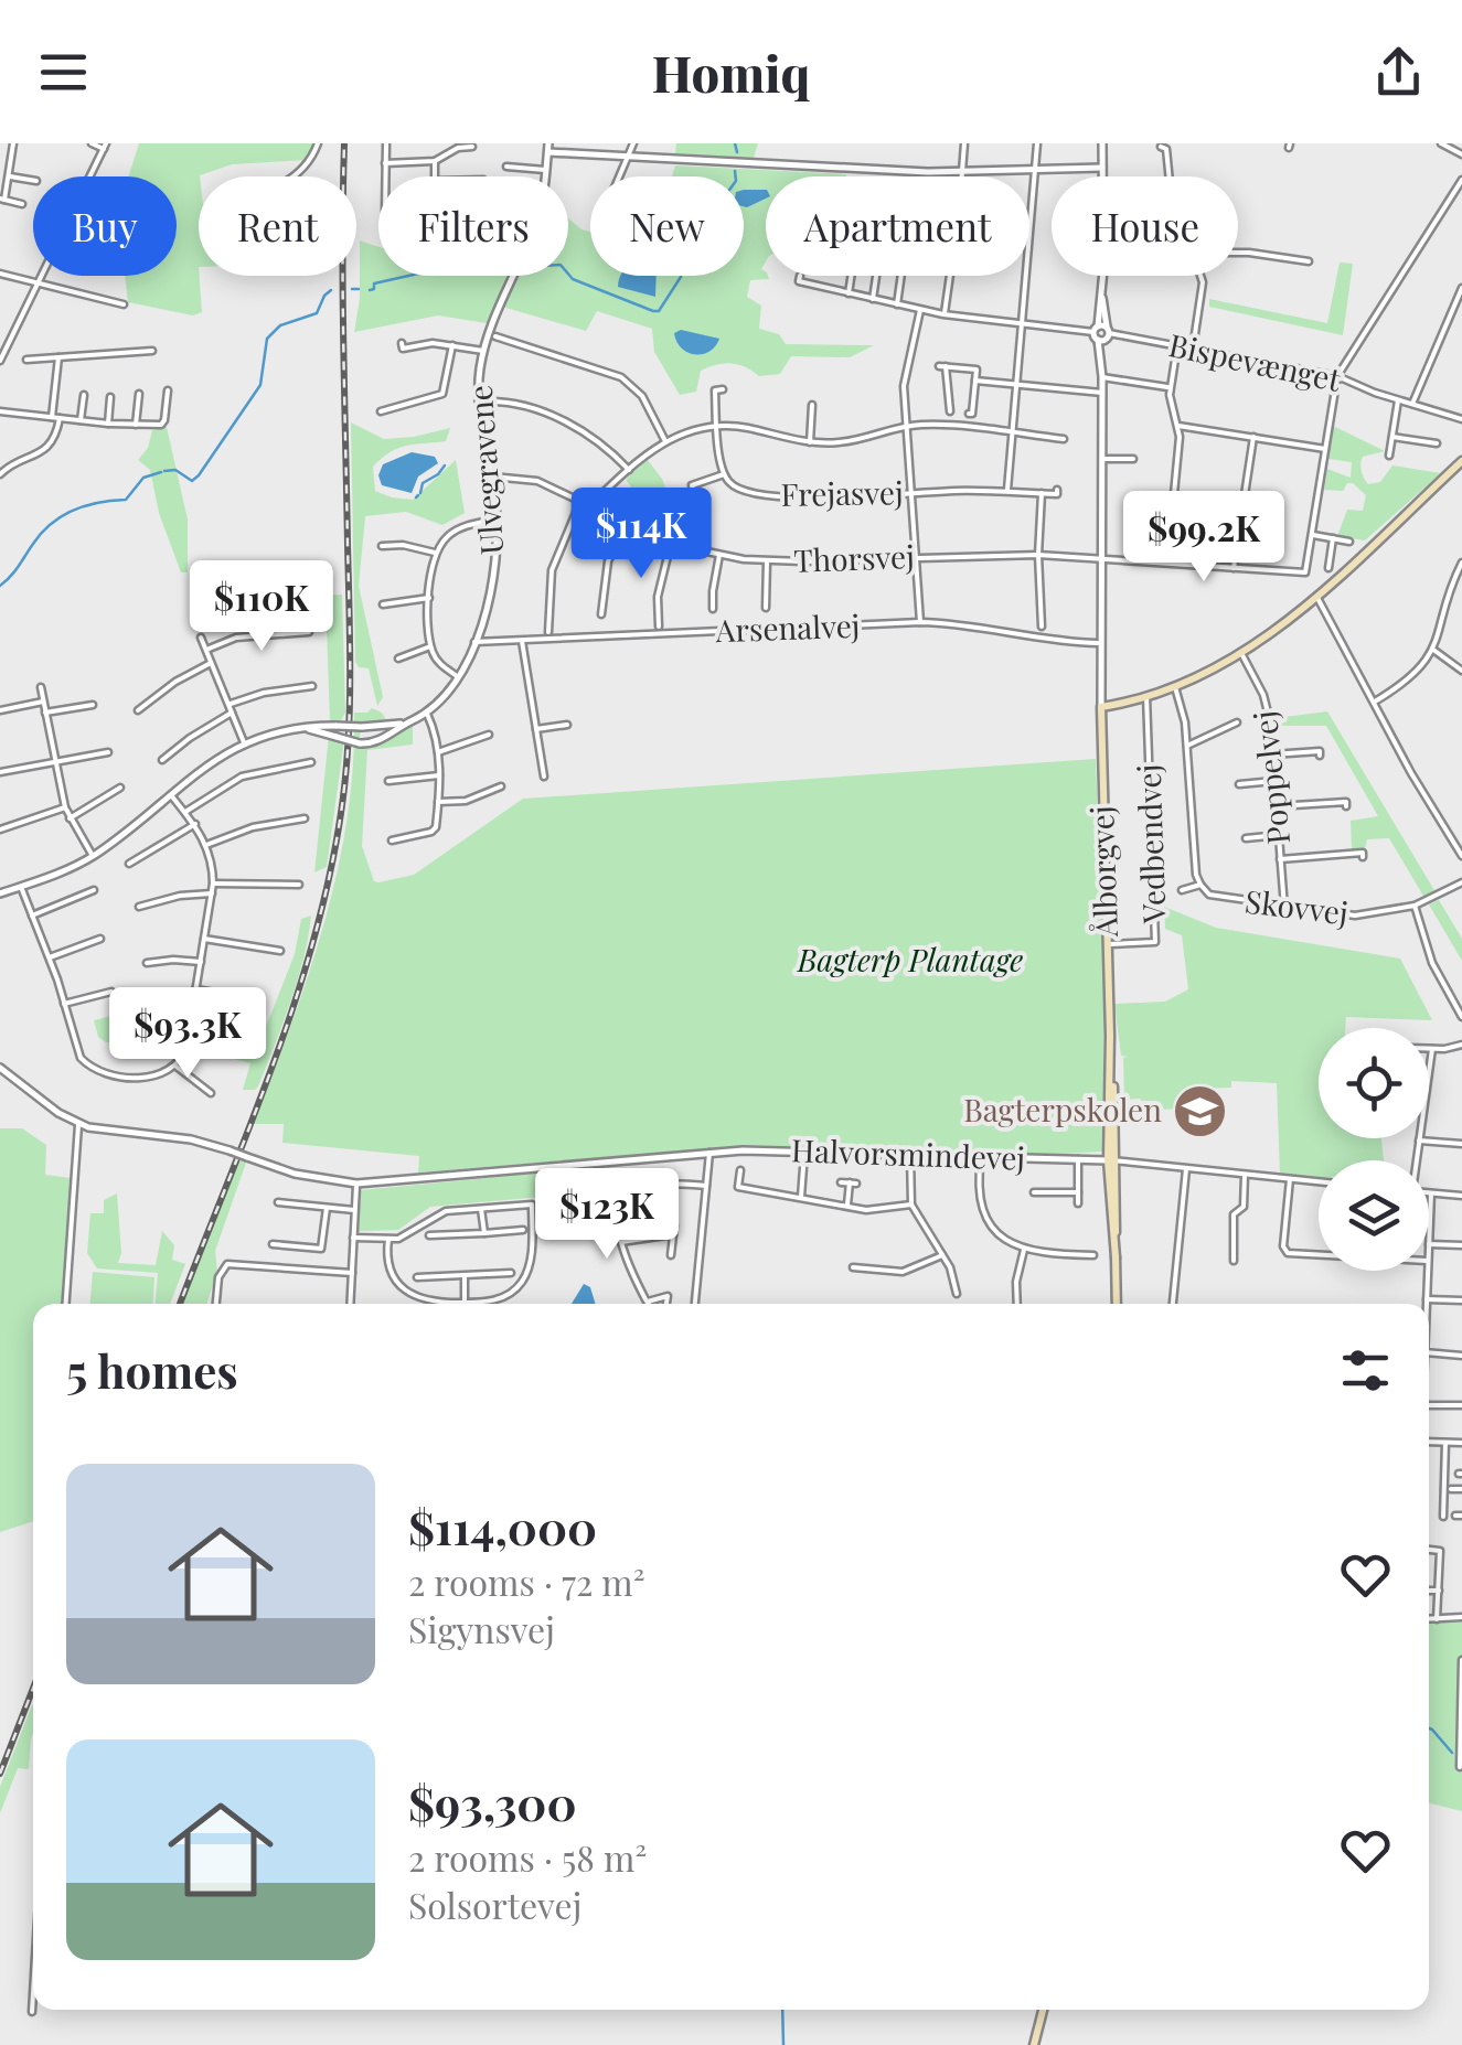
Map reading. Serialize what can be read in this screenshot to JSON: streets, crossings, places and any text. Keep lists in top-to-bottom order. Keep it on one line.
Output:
{"streets":{"main road":["Ålborgvej"],"street":["Bispevænget","Ulvegravene","Frejasvej","Thorsvej","Arsenalvej","Poppelvej","Vedbendvej","Skovvej","Halvorsmindevej"]},"crossings":[["Ulvegravene","Thorsvej"],["Ulvegravene","Arsenalvej"],["Poppelvej","Skovvej"],["Vedbendvej","Ålborgvej"],["Ålborgvej","Halvorsmindevej"]],"parks":["Bagterp Plantage"],"places":{"school or university":["Bagterpskolen"]},"page":{"header":"Homiq","chip":["Buy","Rent","Filters","New","Apartment","House"],"price":["$114K","$99.2K","$110K","$93.3K","$123K"],"heading":"5 homes","list":[{"name":"$114,000","note":"2 rooms · 72 m² · Sigynsvej"},{"name":"$93,300","note":"2 rooms · 58 m² · Solsortevej"}]}}
